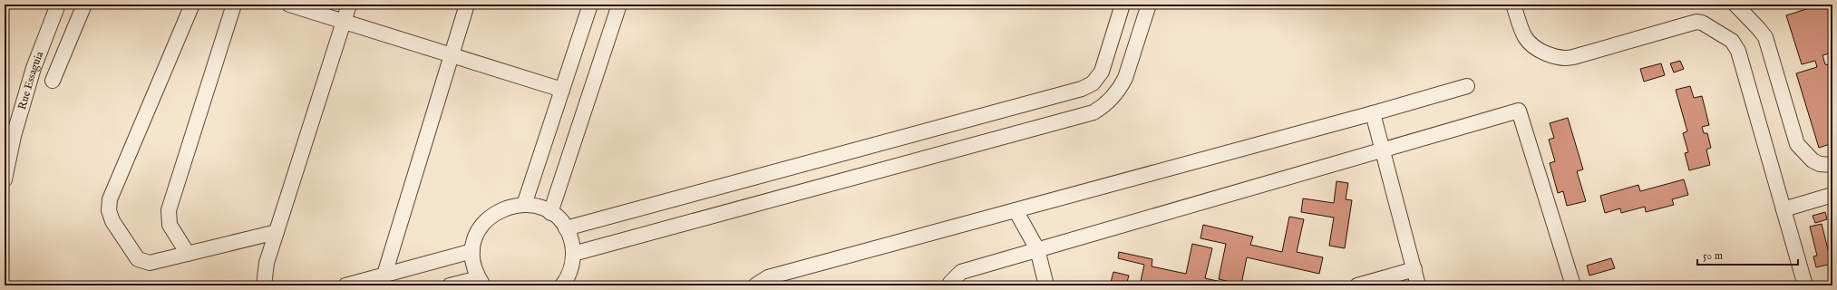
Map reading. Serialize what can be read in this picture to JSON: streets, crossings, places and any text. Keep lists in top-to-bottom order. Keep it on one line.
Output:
{"streets":{"street":["Rue Essaguia"]},"scale_bar":"50 m"}
